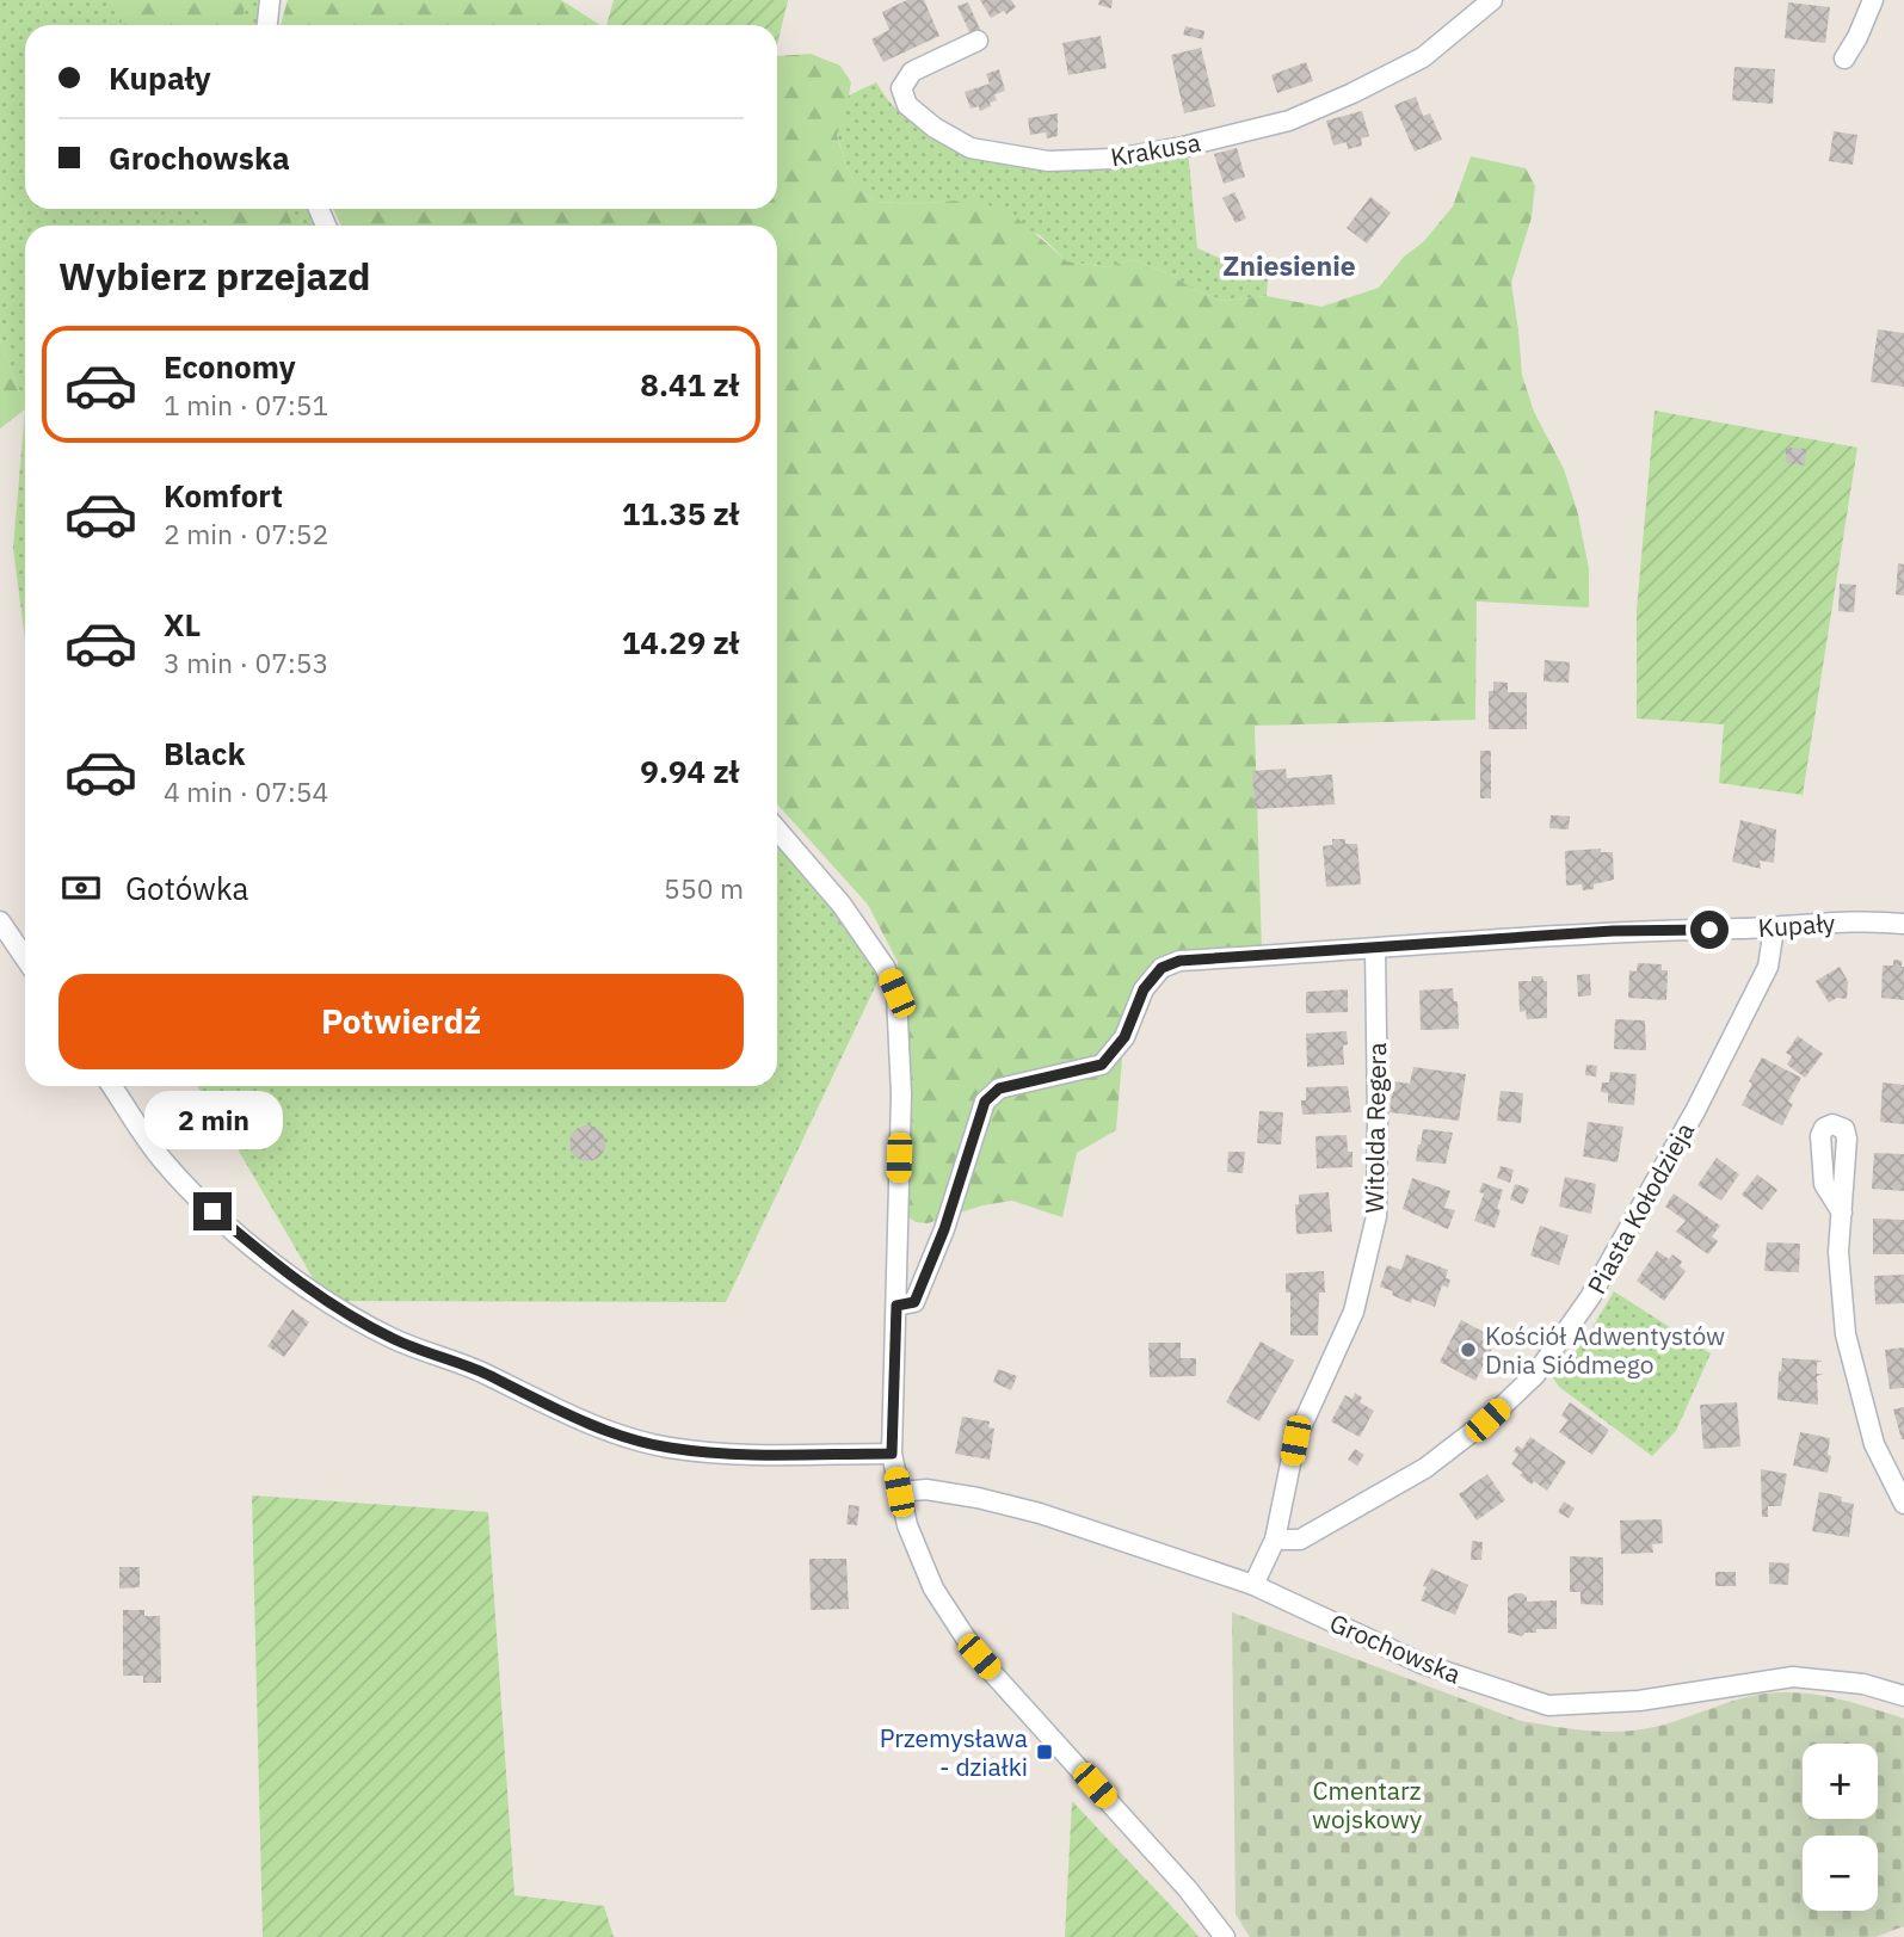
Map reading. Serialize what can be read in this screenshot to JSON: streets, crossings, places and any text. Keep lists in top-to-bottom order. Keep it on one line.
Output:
{"streets":{"street":["Krakusa","Kupały","Witolda Regera","Piasta Kołodzieja","Grochowska"]},"crossings":[["Kupały","Witolda Regera"],["Kupały","Piasta Kołodzieja"],["Witolda Regera","Piasta Kołodzieja"],["Witolda Regera","Grochowska"]],"districts":["Zniesienie"],"parks":["Cmentarz wojskowy"],"places":{"other":["Kościół Adwentystów Dnia Siódmego"],"transit":["Przemysława - działki"]},"page":{"banner":["Kupały","Grochowska"],"heading":"Wybierz przejazd","list":[{"name":"Economy","note":"1 min · 07:51","value":"8.41 zł"},{"name":"Komfort","note":"2 min · 07:52","value":"11.35 zł"},{"name":"XL","note":"3 min · 07:53","value":"14.29 zł"},{"name":"Black","note":"4 min · 07:54","value":"9.94 zł"}],"pay":["Gotówka","550 m"],"buttons":"Potwierdź","bubble":"2 min","map_buttons":["+","−"]}}
